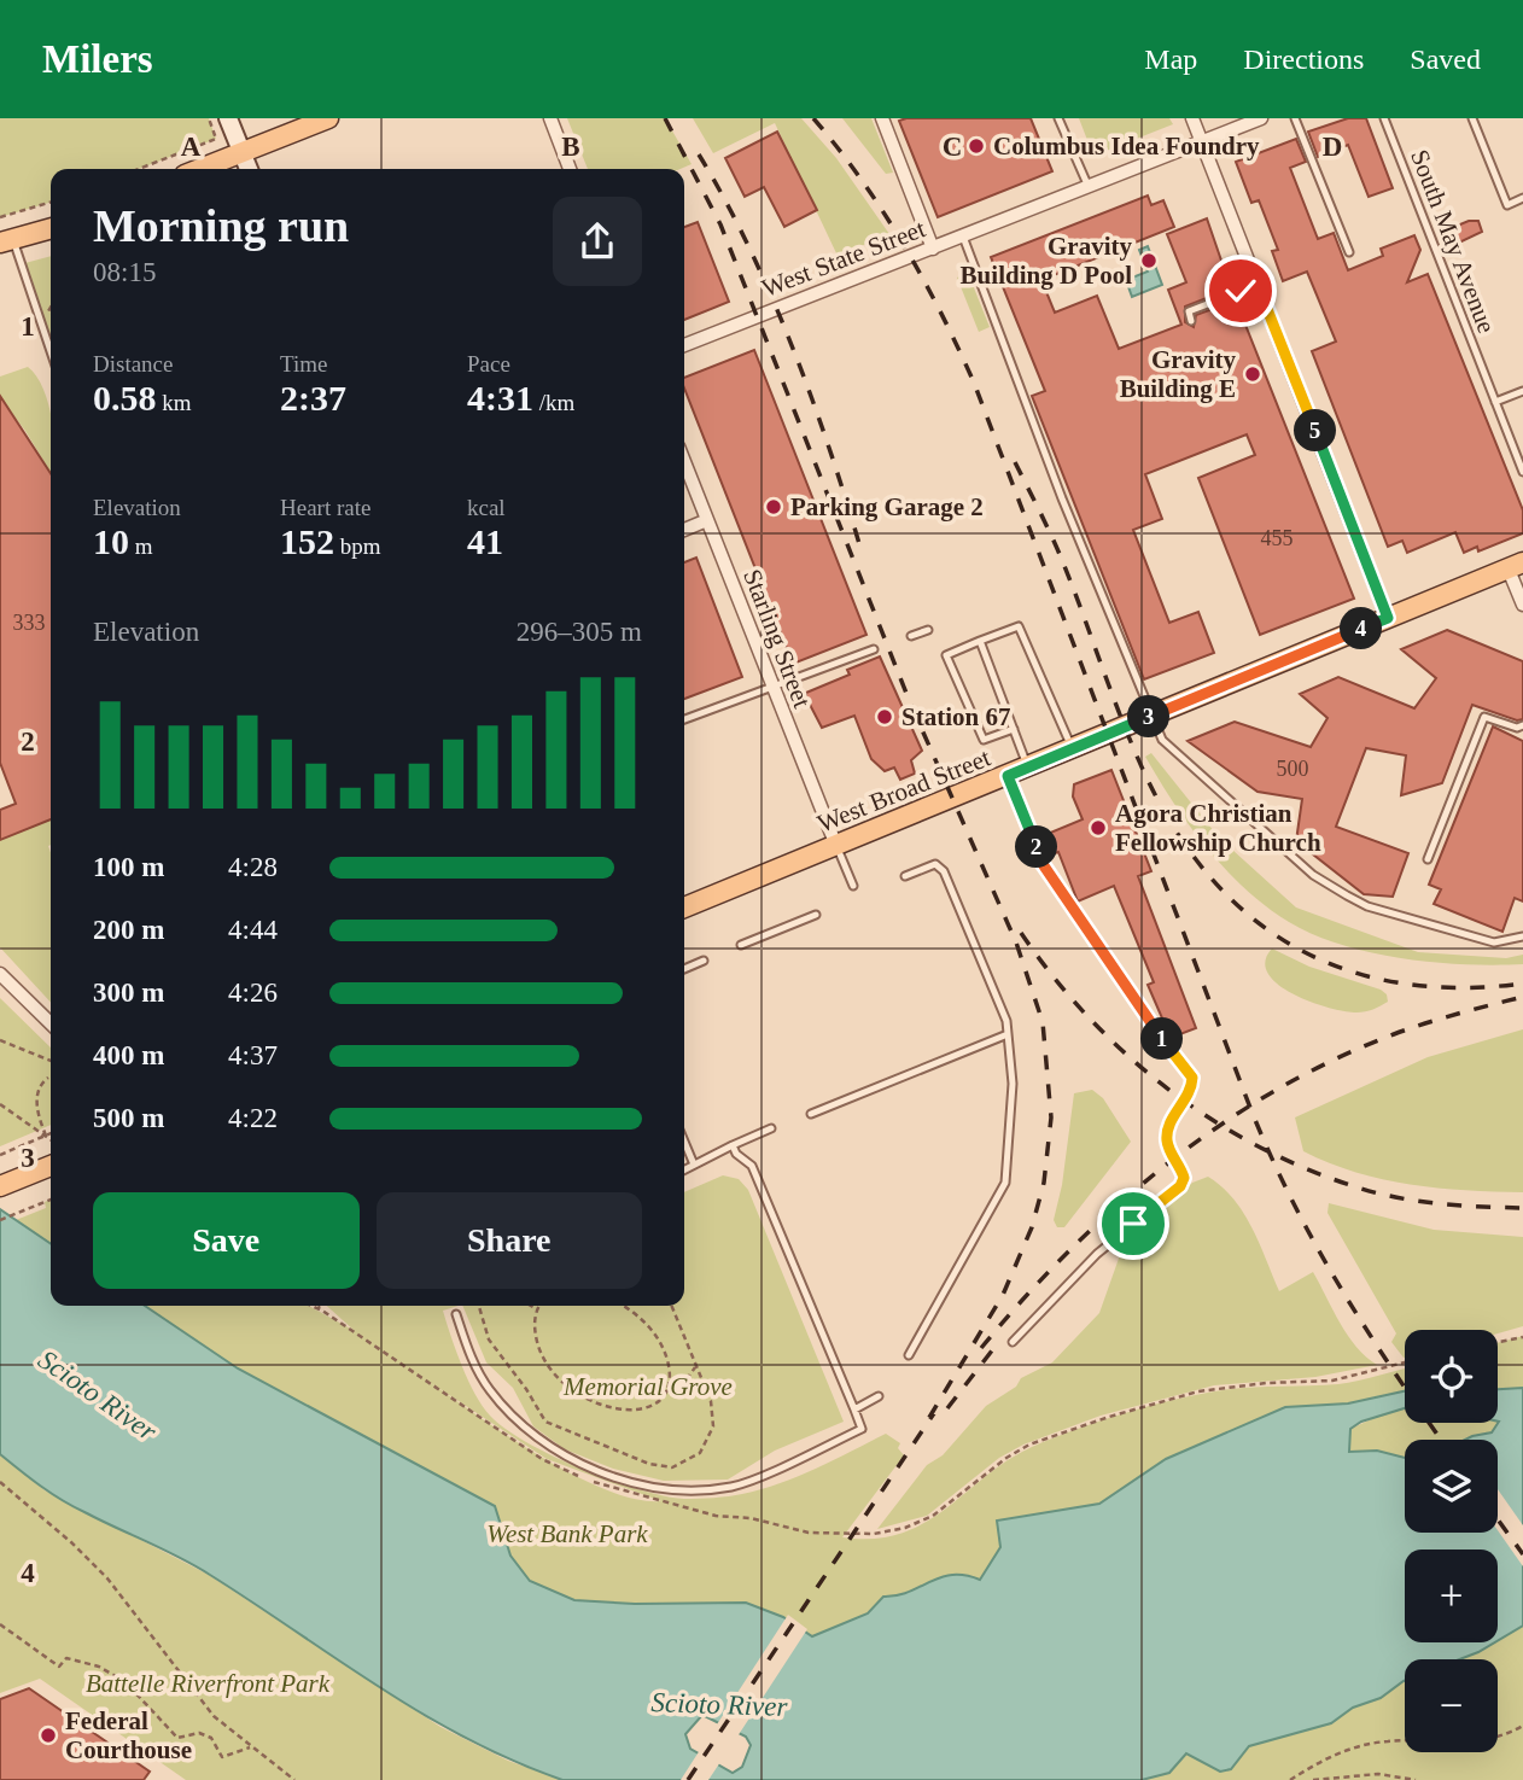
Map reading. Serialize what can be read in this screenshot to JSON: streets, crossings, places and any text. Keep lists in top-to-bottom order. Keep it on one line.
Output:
{"streets":{"main road":["West Broad Street"],"street":["West State Street","Starling Street"],"lane":["South May Avenue"]},"crossings":[["Starling Street","West Broad Street"]],"water":["Scioto River"],"parks":["Memorial Grove","West Bank Park","Battelle Riverfront Park"],"places":["Columbus Idea Foundry","Gravity Building D Pool","Gravity Building E","Parking Garage 2","Station 67","Agora Christian Fellowship Church","Federal Courthouse"],"house_numbers":["455","333","500"],"page":{"header":"Milers","nav":["Map","Directions","Saved"],"heading":["Morning run","08:15"],"stats":[["Distance","0.58 km"],["Time","2:37"],["Pace","4:31 /km"],["Elevation","10 m"],["Heart rate","152 bpm"],["kcal","41"]],"pins":["5","4","3","2","1"],"chart":["Elevation","296–305 m"],"list":[{"name":"100 m","note":"4:28"},{"name":"200 m","note":"4:44"},{"name":"300 m","note":"4:26"},{"name":"400 m","note":"4:37"},{"name":"500 m","note":"4:22"}],"buttons":["Save","Share"],"map_buttons":["+","−"]},"grid":{"columns":["A","B","C","D"],"rows":["1","2","3","4"]}}
